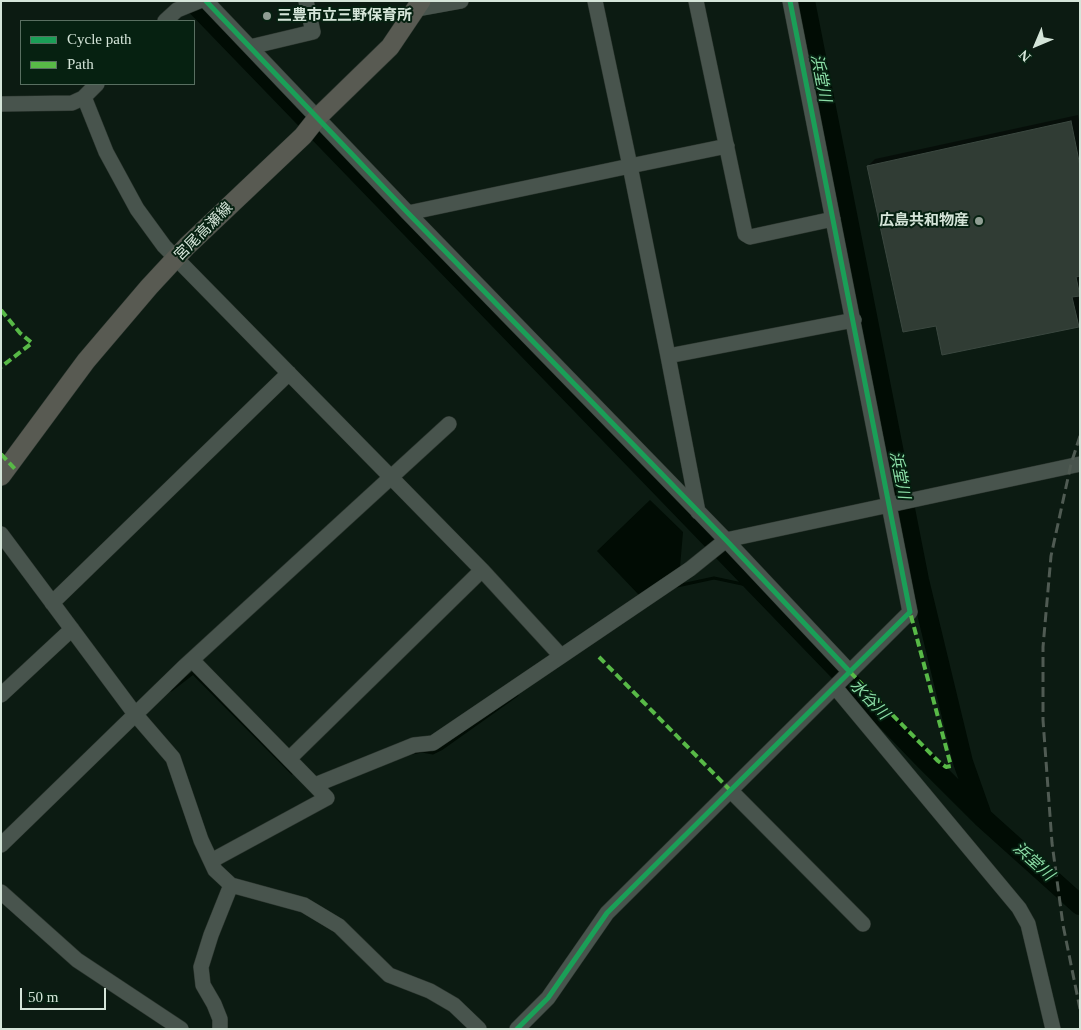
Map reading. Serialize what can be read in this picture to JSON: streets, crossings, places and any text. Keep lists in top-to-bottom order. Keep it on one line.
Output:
{"streets":{"main road":["宮尾高瀬線"]},"water":["浜堂川","水谷川"],"places":["三豊市立三野保育所","広島共和物産"],"legend":["Cycle path","Path"],"scale_bar":"50 m","north":"bottom left"}
